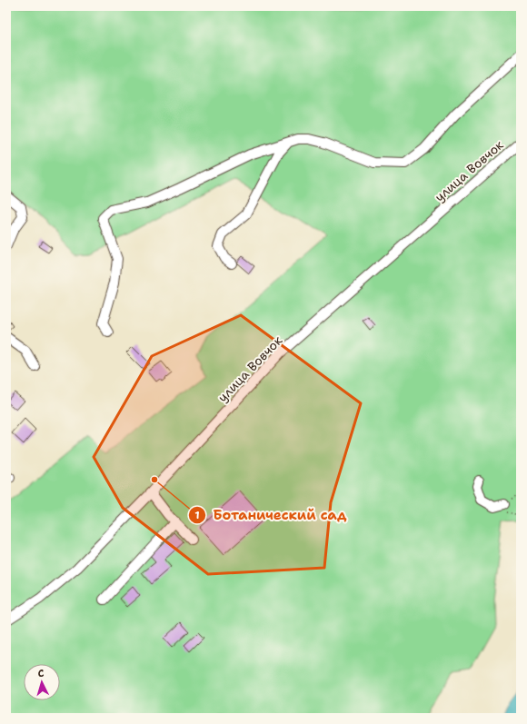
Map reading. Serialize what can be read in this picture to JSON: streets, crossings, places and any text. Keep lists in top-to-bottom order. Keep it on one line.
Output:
{"streets":{"street":["улица Вовчок"]},"places":["Ботанический сад"],"north":"top"}
